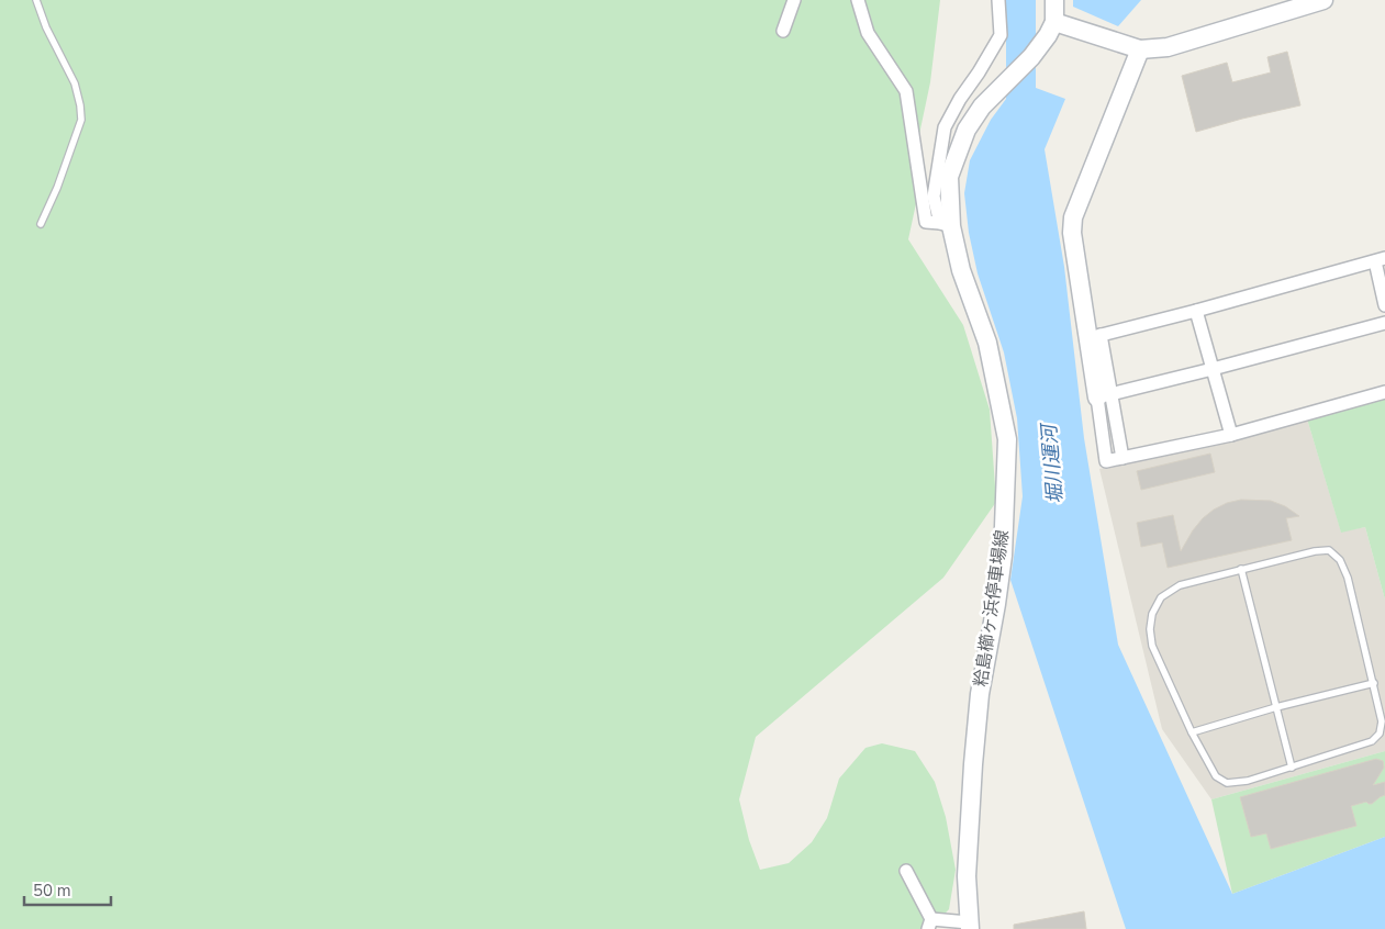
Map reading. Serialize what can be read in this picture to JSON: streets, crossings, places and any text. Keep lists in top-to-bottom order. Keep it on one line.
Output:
{"streets":{"main road":["粭島櫛ヶ浜停車場線"]},"water":["堀川運河"],"scale_bar":"50 m"}
